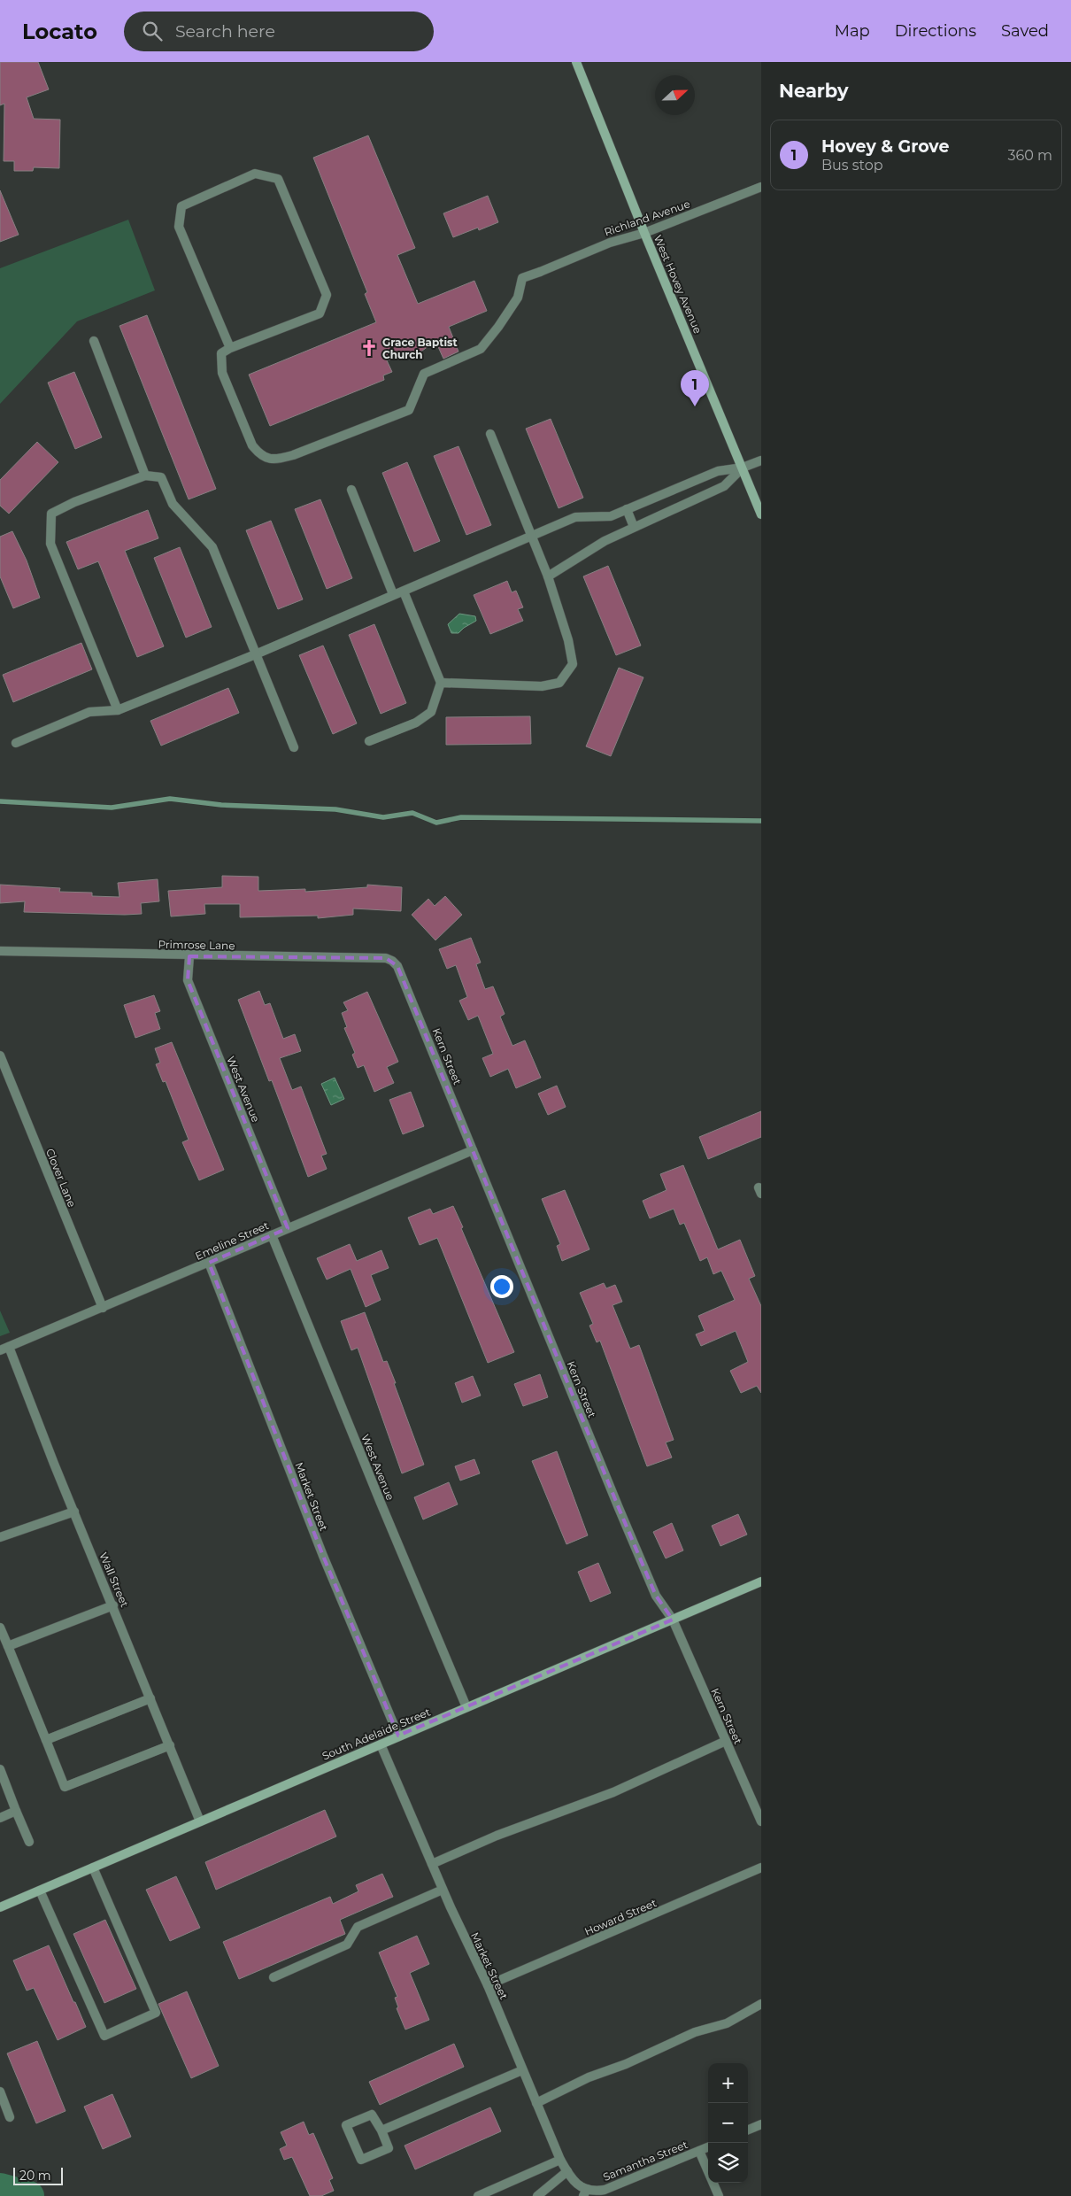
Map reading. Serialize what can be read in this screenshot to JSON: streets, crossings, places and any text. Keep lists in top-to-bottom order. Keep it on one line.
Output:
{"streets":{"street":["Richland Avenue","West Hovey Avenue","Primrose Lane","Kern Street","West Avenue","Clover Lane","Emeline Street","Market Street","Wall Street","South Adelaide Street","Howard Street","Samantha Street"]},"crossings":[["Richland Avenue","West Hovey Avenue"],["Primrose Lane","Kern Street"],["Primrose Lane","West Avenue"],["Kern Street","Emeline Street"],["Kern Street","South Adelaide Street"],["West Avenue","Emeline Street"],["West Avenue","South Adelaide Street"],["Clover Lane","Emeline Street"],["Emeline Street","Market Street"],["Emeline Street","Wall Street"],["Market Street","South Adelaide Street"],["Market Street","Howard Street"],["Market Street","Samantha Street"],["Wall Street","South Adelaide Street"]],"places":{"church":["Grace Baptist Church"]},"scale_bar":"20 m","north":"right","page":{"header":"Locato","search":"Search here","nav":["Map","Directions","Saved"],"heading":"Nearby","list":[{"mark":"1","name":"Hovey & Grove","note":"Bus stop","value":"360 m"}],"pins":"1","map_buttons":["+","−"],"scale":"20 m"}}
